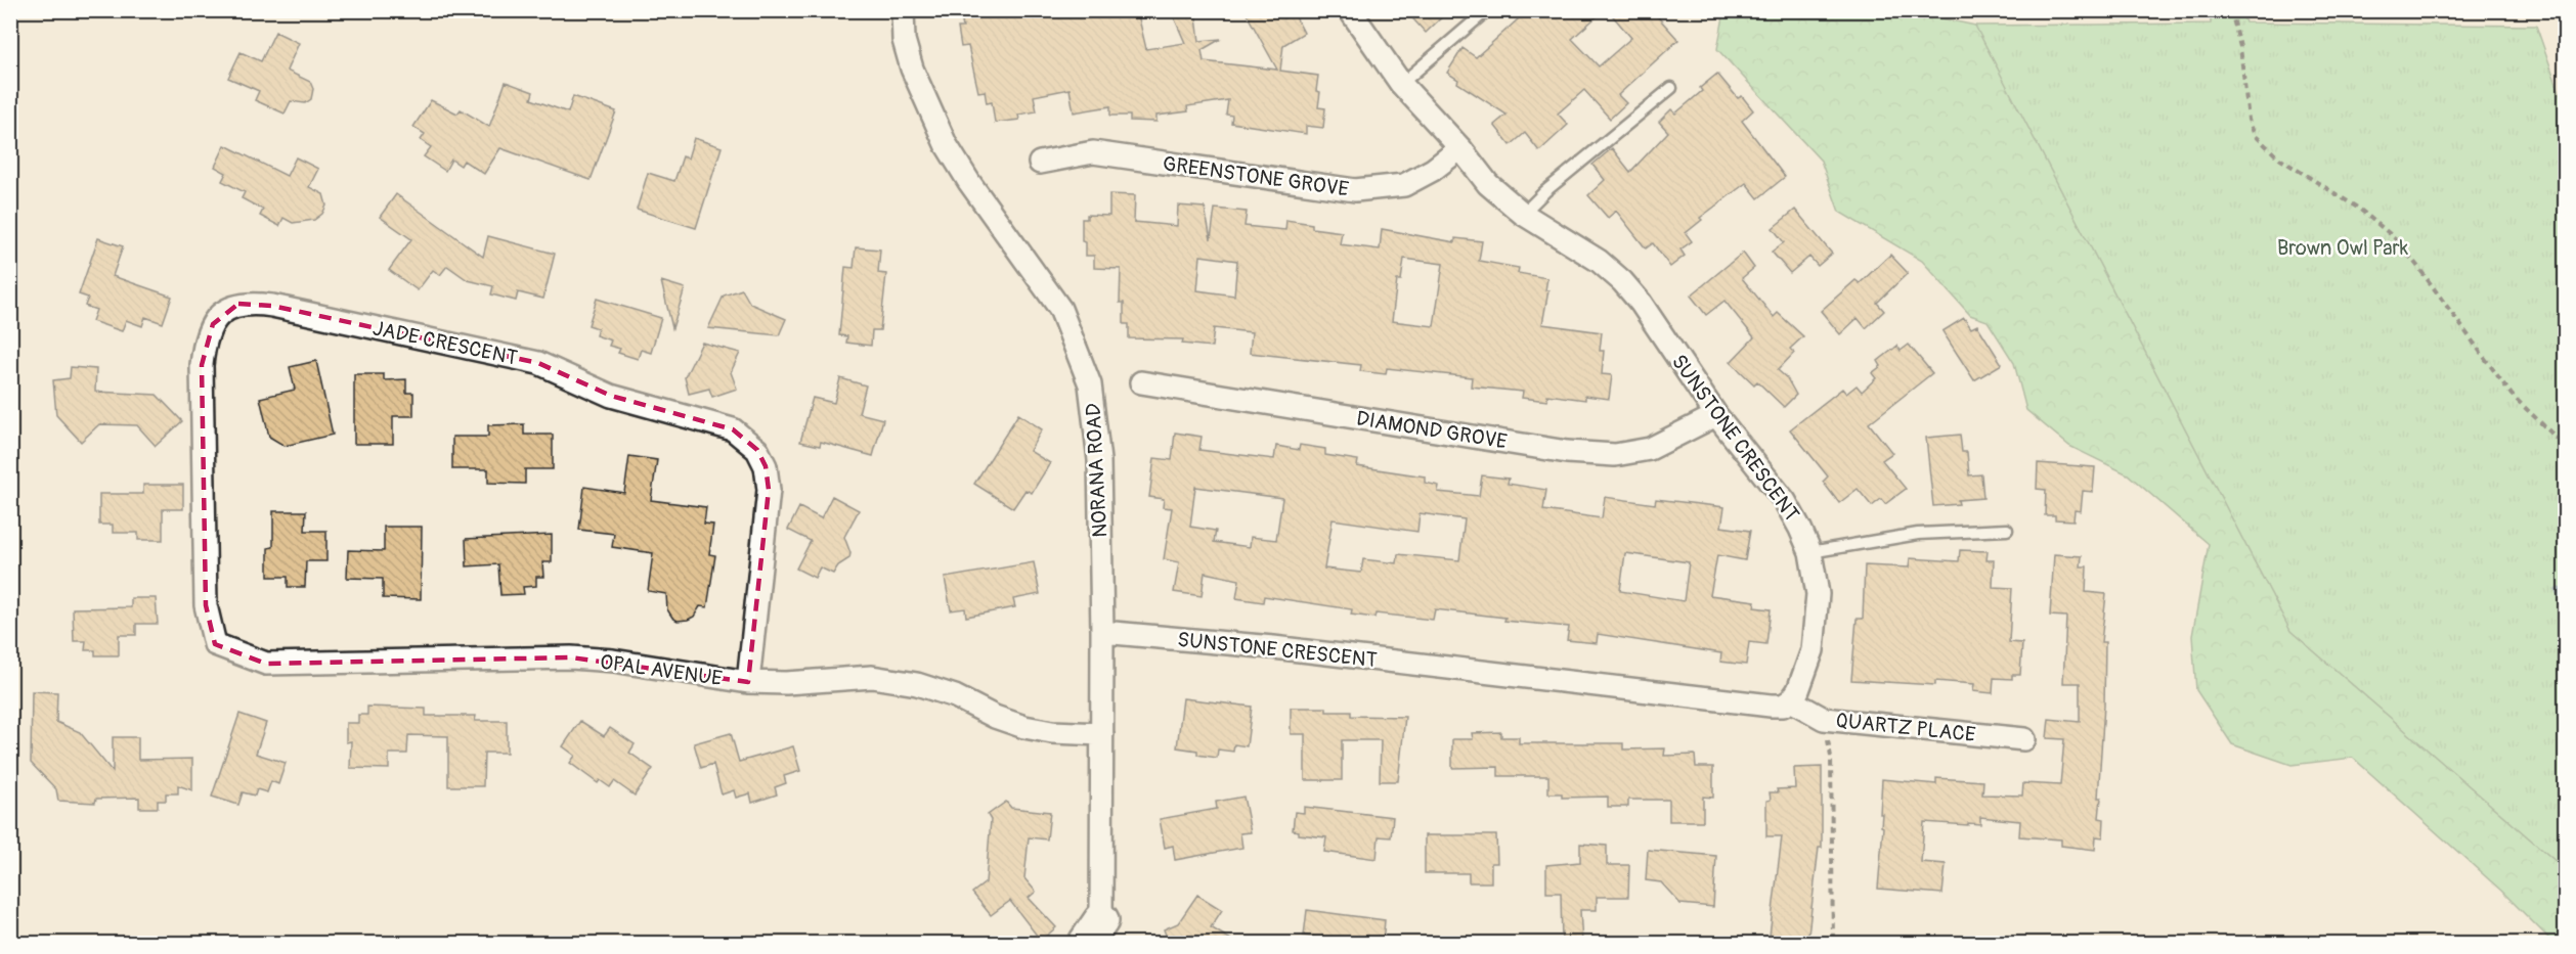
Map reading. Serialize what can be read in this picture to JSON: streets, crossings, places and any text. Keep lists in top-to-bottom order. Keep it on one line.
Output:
{"streets":{"street":["GREENSTONE GROVE","JADE CRESCENT","DIAMOND GROVE","SUNSTONE CRESCENT","NORANA ROAD","OPAL AVENUE","QUARTZ PLACE"]},"crossings":[["GREENSTONE GROVE","SUNSTONE CRESCENT"],["JADE CRESCENT","OPAL AVENUE"],["DIAMOND GROVE","SUNSTONE CRESCENT"],["SUNSTONE CRESCENT","NORANA ROAD"],["SUNSTONE CRESCENT","QUARTZ PLACE"],["NORANA ROAD","OPAL AVENUE"]],"parks":["Brown Owl Park"]}
